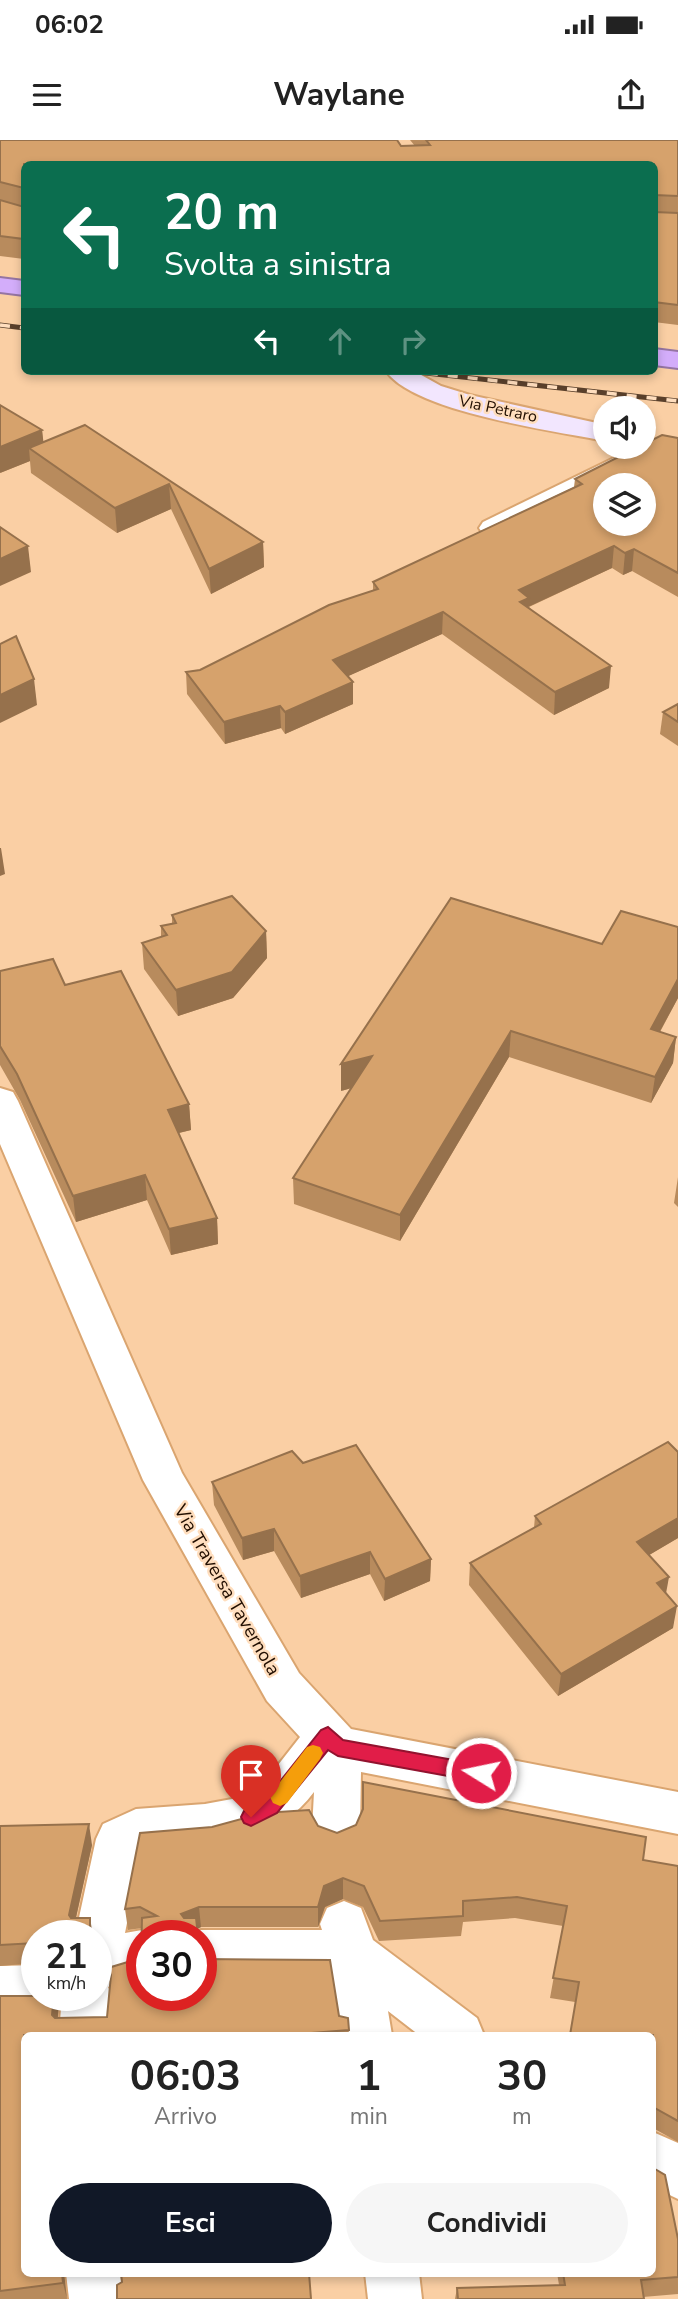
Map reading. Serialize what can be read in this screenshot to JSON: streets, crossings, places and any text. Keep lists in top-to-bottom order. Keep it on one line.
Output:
{"streets":{"street":["Via Petraro","Via Traversa Tavernola"]},"page":{"status":"06:02","header":"Waylane","turn":["20 m","Svolta a sinistra"],"speed":"21 km/h","limit":"30","eta":["06:03","Arrivo","1","min","30","m"],"buttons":["Esci","Condividi"]}}
